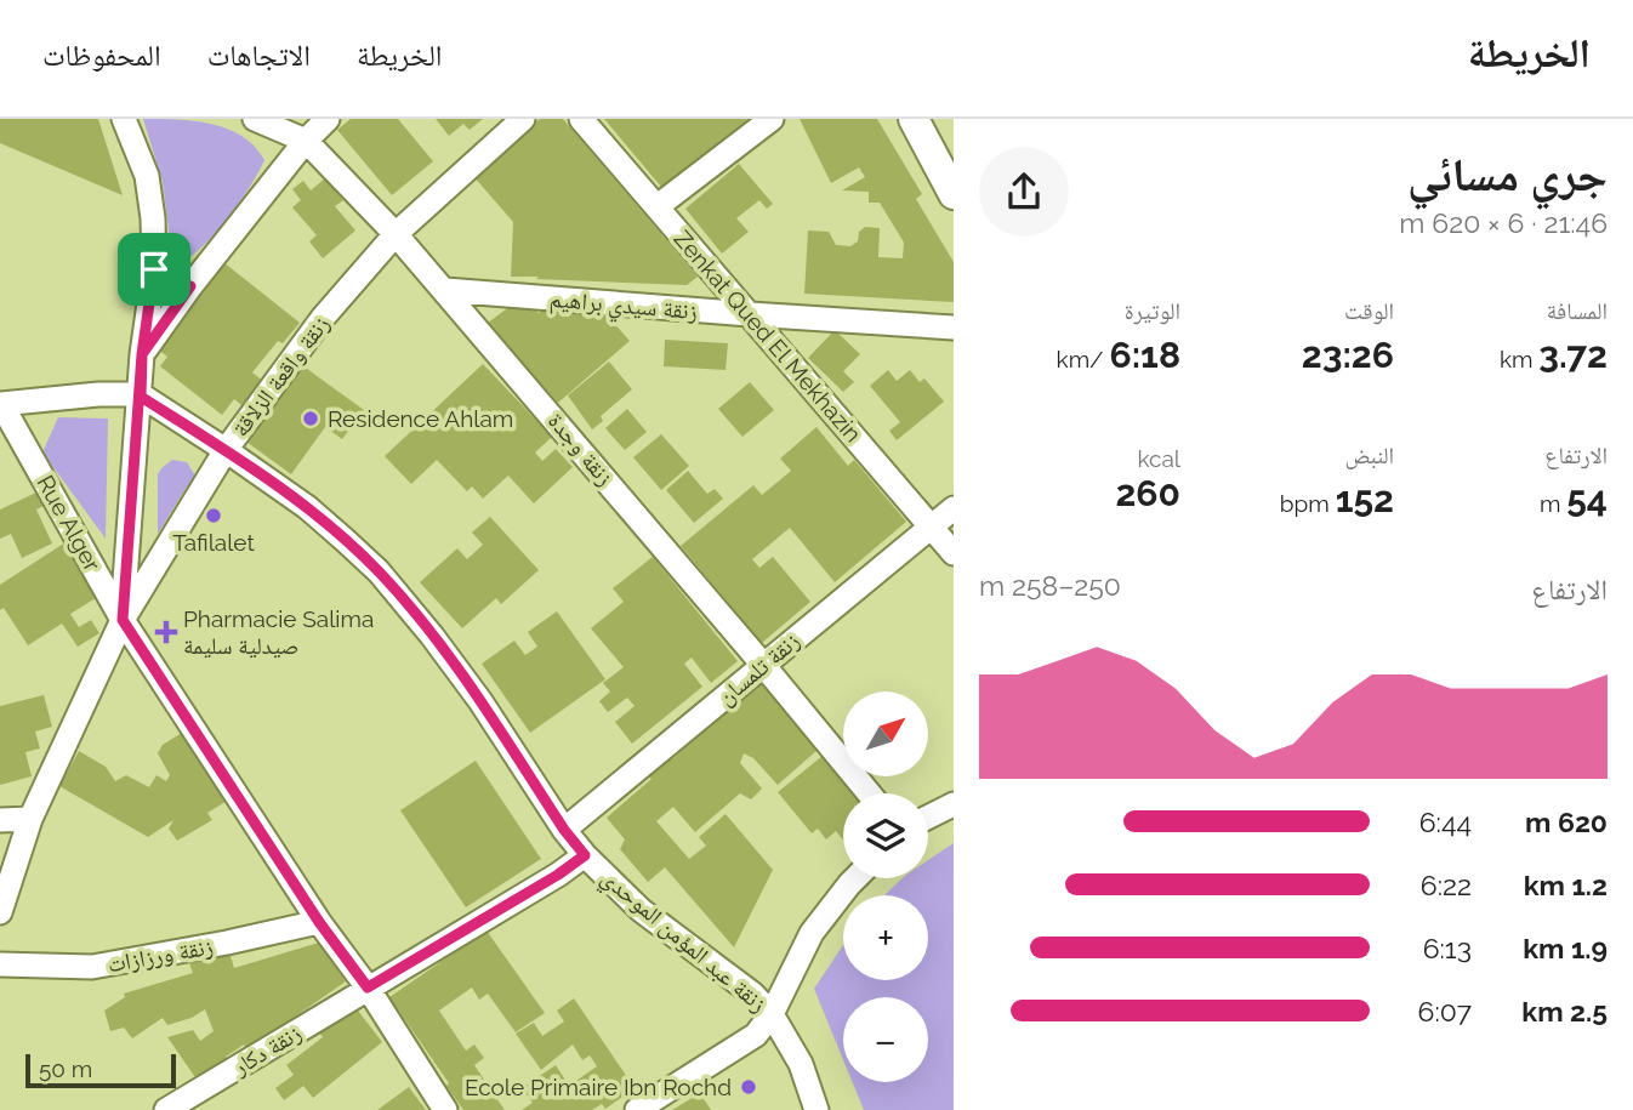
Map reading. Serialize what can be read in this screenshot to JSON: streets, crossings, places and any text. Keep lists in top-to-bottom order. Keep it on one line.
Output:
{"streets":{"street":["زنقة سيدي براهيم","Zenkat Qued El Mekhazin","زنقة واقعة الزلاقة","زنقة وجدة","Rue Alger","زنقة تلمسان","زنقة عبد المؤمن الموحدي","زنقة ورزازات","زنقة دكار"]},"crossings":[["زنقة سيدي براهيم","Zenkat Qued El Mekhazin"],["زنقة سيدي براهيم","زنقة وجدة"],["Zenkat Qued El Mekhazin","زنقة تلمسان"],["زنقة واقعة الزلاقة","زنقة وجدة"],["زنقة واقعة الزلاقة","Rue Alger"],["زنقة واقعة الزلاقة","زنقة عبد المؤمن الموحدي"],["زنقة وجدة","زنقة تلمسان"],["Rue Alger","زنقة ورزازات"],["Rue Alger","زنقة دكار"],["زنقة تلمسان","زنقة عبد المؤمن الموحدي"],["زنقة عبد المؤمن الموحدي","زنقة دكار"]],"places":{"other":["Residence Ahlam","Tafilalet","Ecole Primaire Ibn Rochd"],"health":["Pharmacie Salima صيدلية سليمة"]},"scale_bar":"50 m","north":"top right","page":{"header":"الخريطة","nav":["الخريطة","الاتجاهات","المحفوظات"],"heading":["جري مسائي","21:46 · 6 × 620 m"],"stats":[["المسافة","3.72 km"],["الوقت","23:26"],["الوتيرة","6:18 /km"],["الارتفاع","54 m"],["النبض","152 bpm"],["kcal","260"]],"chart":["الارتفاع","250–258 m"],"map_buttons":["+","−"],"list":[{"name":"620 m","note":"6:44"},{"name":"1.2 km","note":"6:22"},{"name":"1.9 km","note":"6:13"},{"name":"2.5 km","note":"6:07"}],"scale":"50 m"}}
